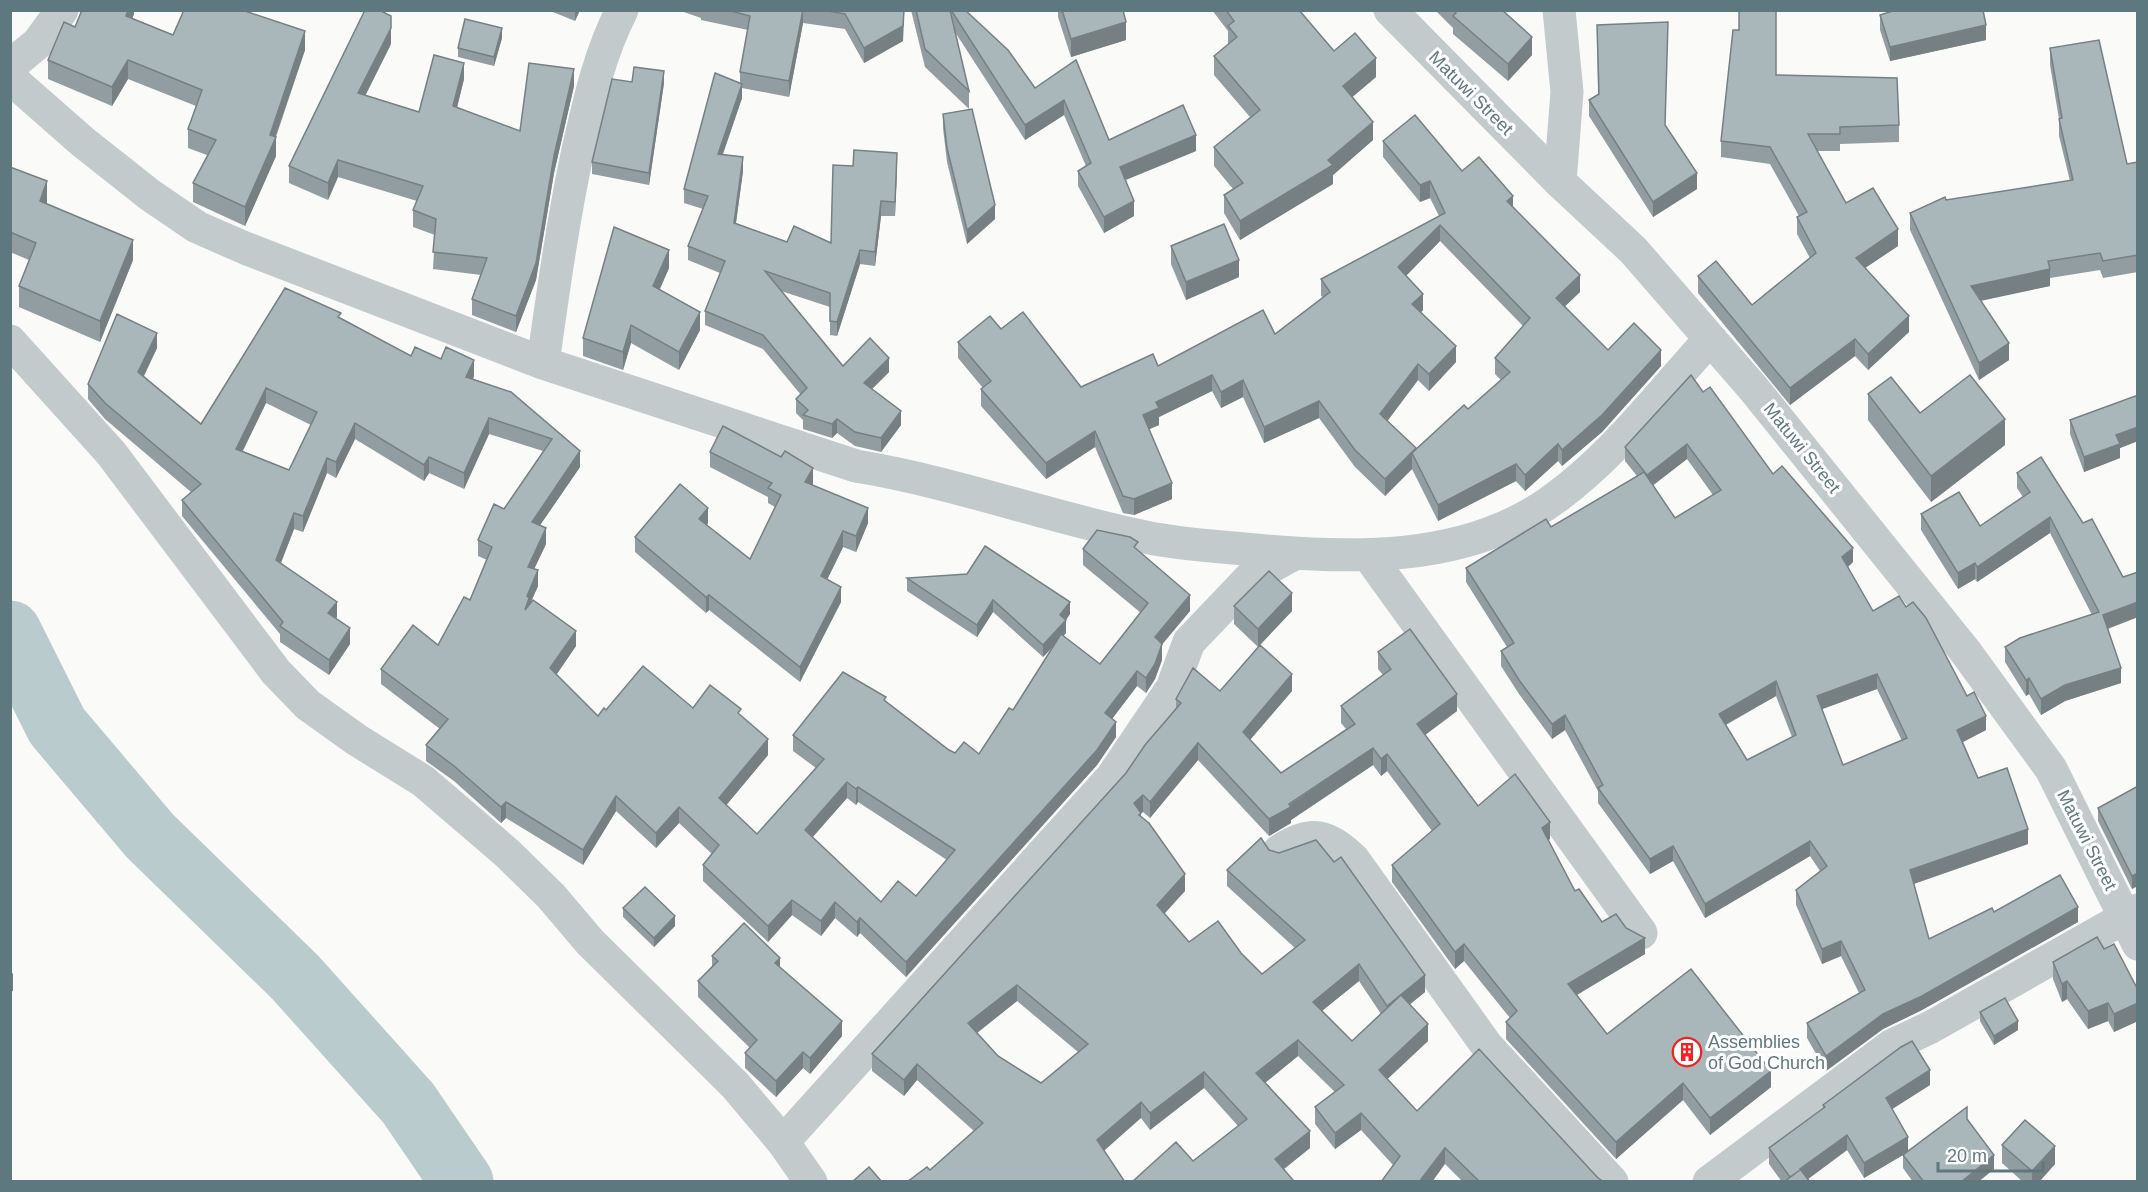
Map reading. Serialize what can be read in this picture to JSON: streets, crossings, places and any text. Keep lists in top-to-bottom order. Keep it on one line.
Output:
{"streets":{"street":["Matuwi Street"]},"places":{"building":["Assemblies of God Church"]},"scale_bar":"20 m"}
